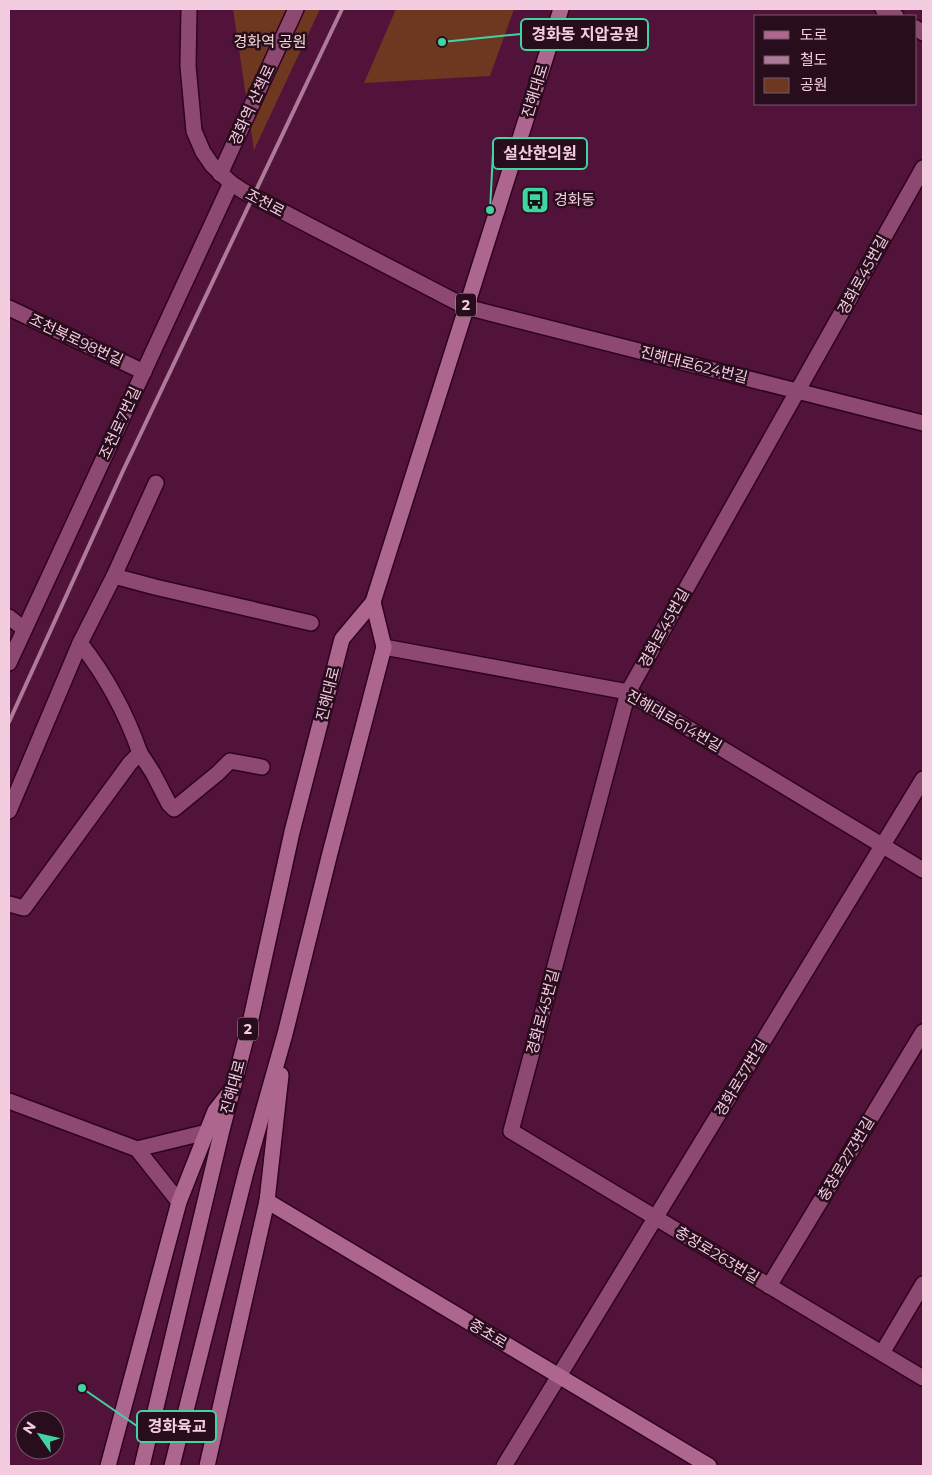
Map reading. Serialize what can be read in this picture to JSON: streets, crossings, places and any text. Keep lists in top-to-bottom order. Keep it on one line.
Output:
{"streets":{"main road":["진해대로","2","중초로"],"street":["경화역 산책로","조천로","경화로45번길","조천북로98번길","진해대로624번길","조천로7번길","진해대로614번길","경화로37번길","충장로273번길","충장로263번길"]},"crossings":[["진해대로","조천로"],["진해대로","진해대로624번길"],["경화역 산책로","조천로"],["경화역 산책로","조천로7번길"],["조천로","진해대로624번길"],["조천로","조천로7번길"],["경화로45번길","진해대로624번길"],["경화로45번길","진해대로614번길"],["경화로45번길","충장로263번길"],["조천북로98번길","조천로7번길"],["진해대로614번길","경화로37번길"],["경화로37번길","충장로263번길"],["경화로37번길","중초로"],["충장로273번길","충장로263번길"]],"parks":["경화역 공원"],"places":{"other":["경화동 지압공원","설산한의원","경화육교"],"bus stop":["경화동"]},"legend":["도로","철도","공원"],"north":"top left"}
